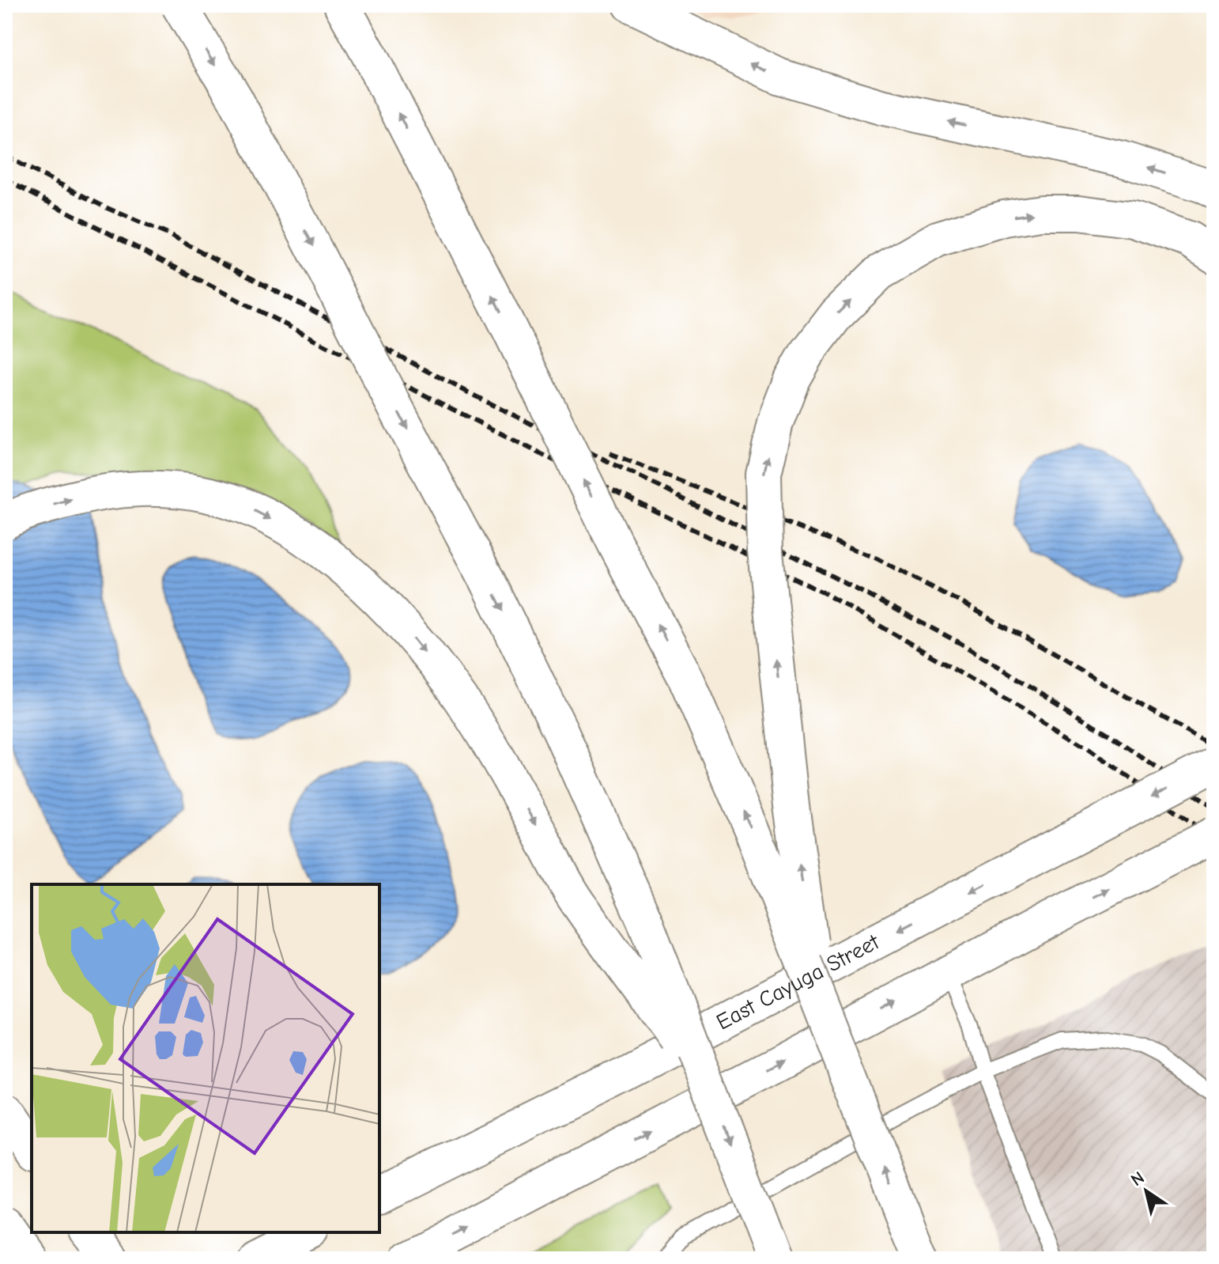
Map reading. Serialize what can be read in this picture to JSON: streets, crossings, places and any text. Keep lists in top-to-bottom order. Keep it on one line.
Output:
{"streets":{"main road":["East Cayuga Street"]},"north":"top left"}
